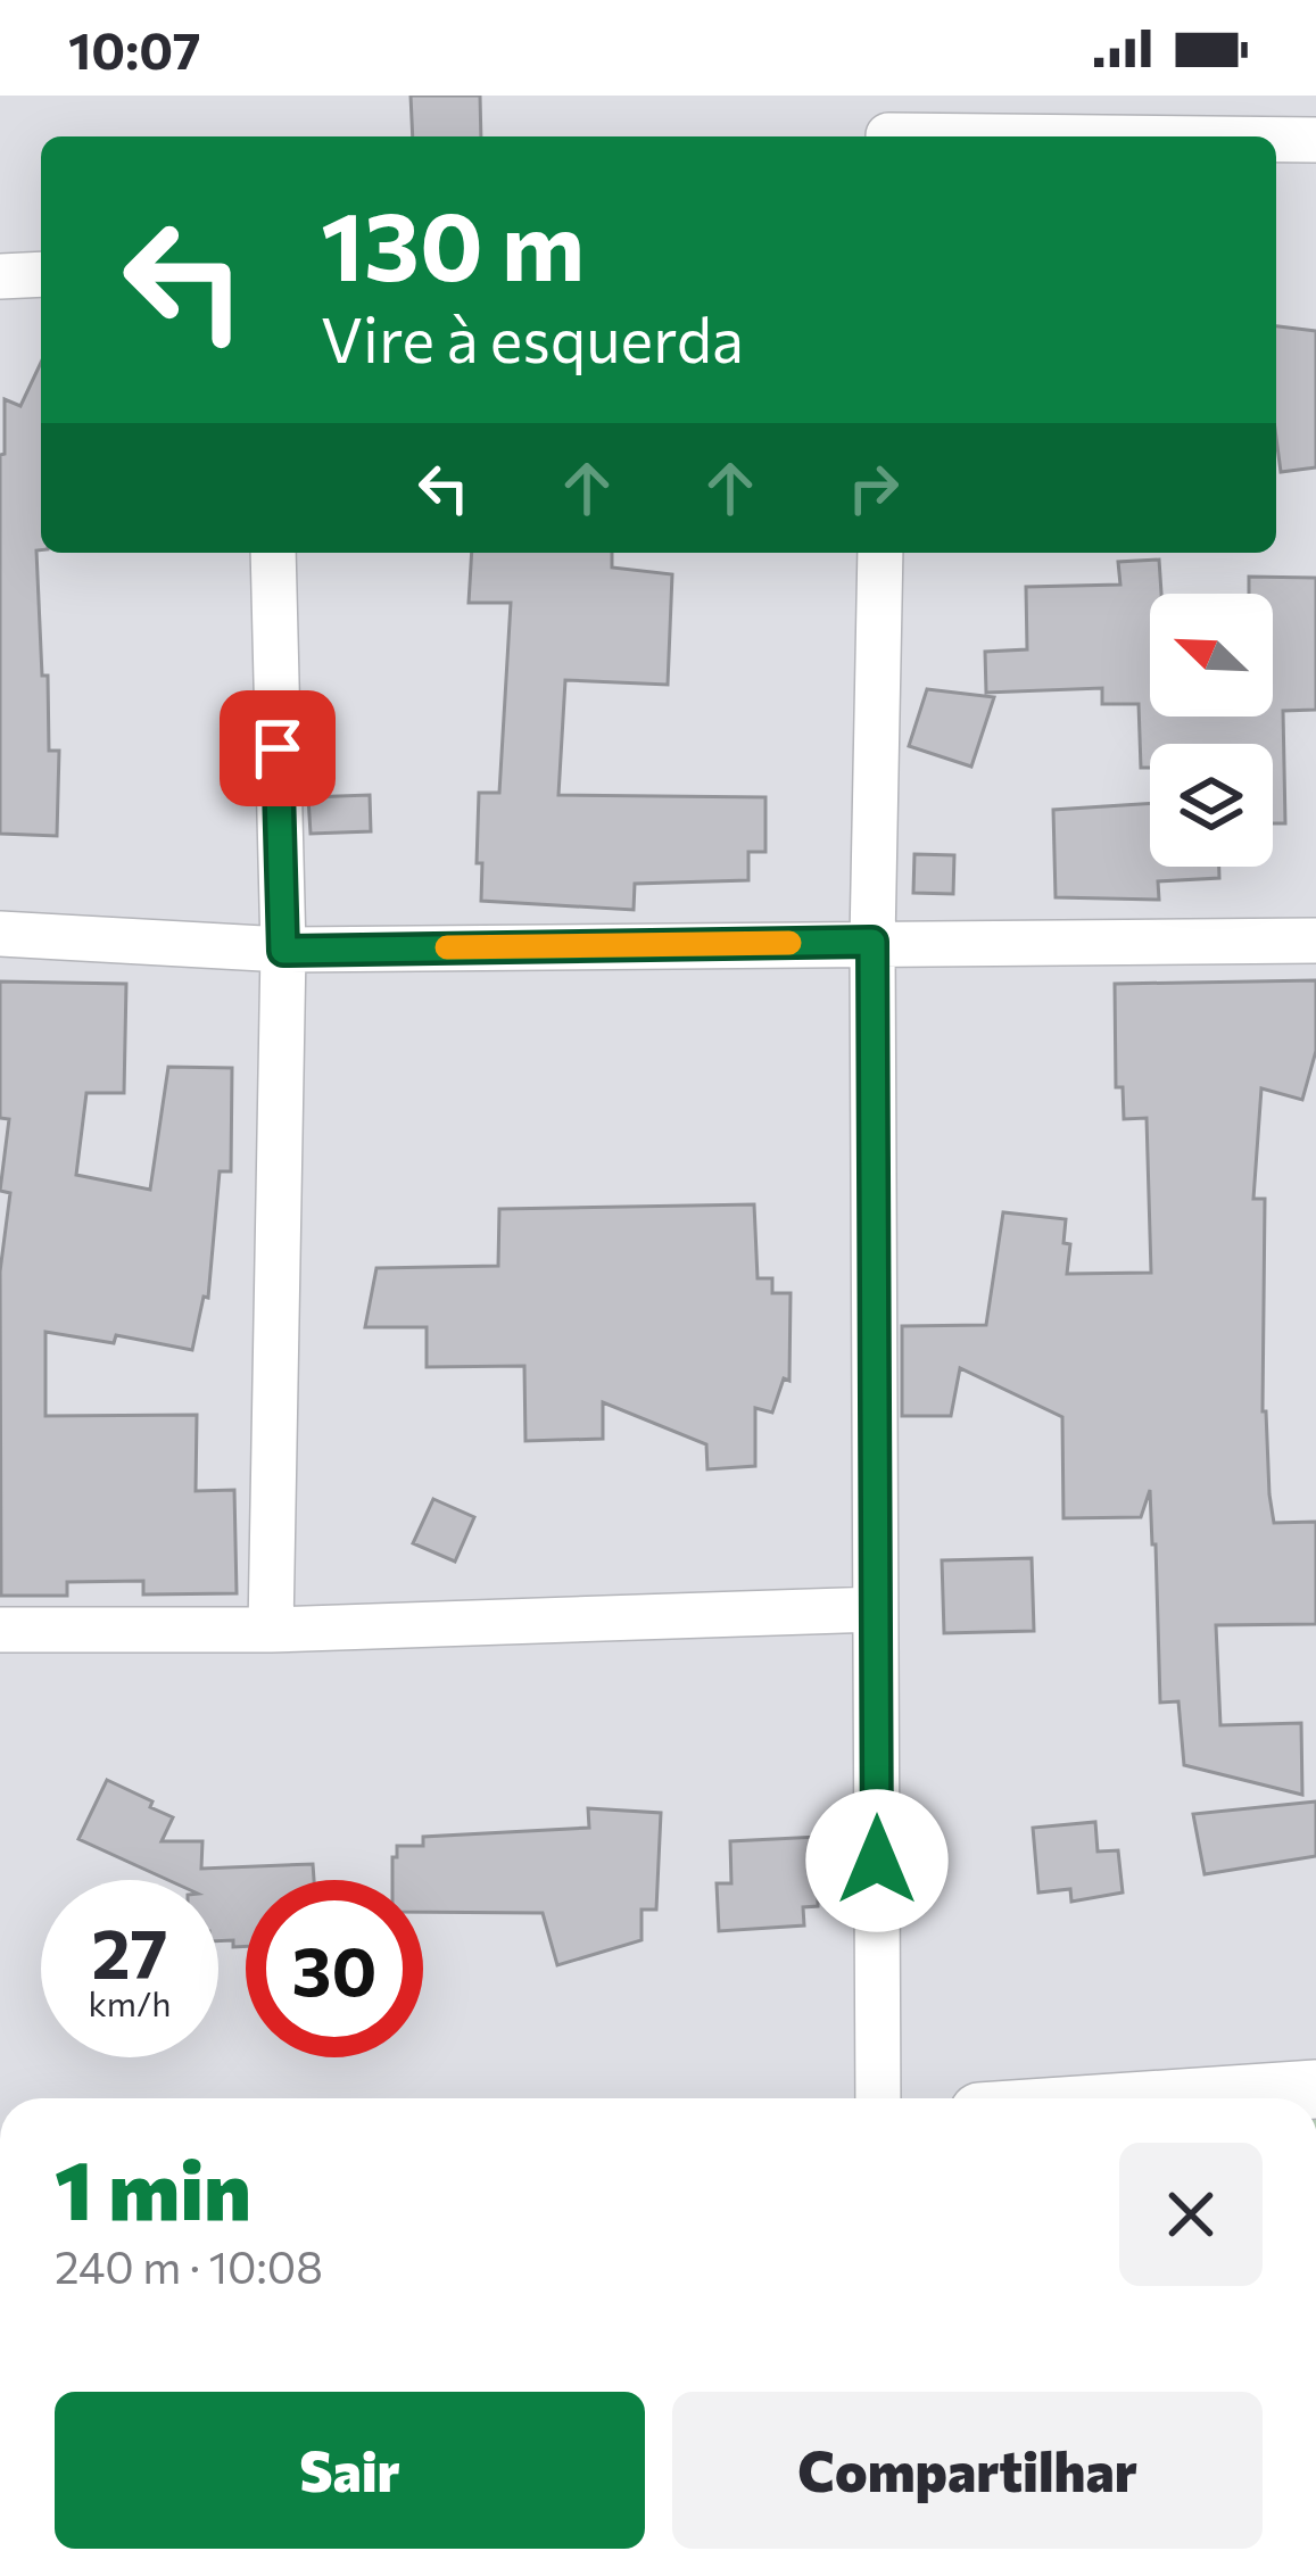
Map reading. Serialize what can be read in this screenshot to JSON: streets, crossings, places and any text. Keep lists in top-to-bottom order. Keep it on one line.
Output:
{"north":"top left","page":{"status":"10:07","turn":["130 m","Vire à esquerda"],"speed":"27 km/h","limit":"30","heading":["1 min","240 m · 10:08"],"buttons":["Sair","Compartilhar"]}}
